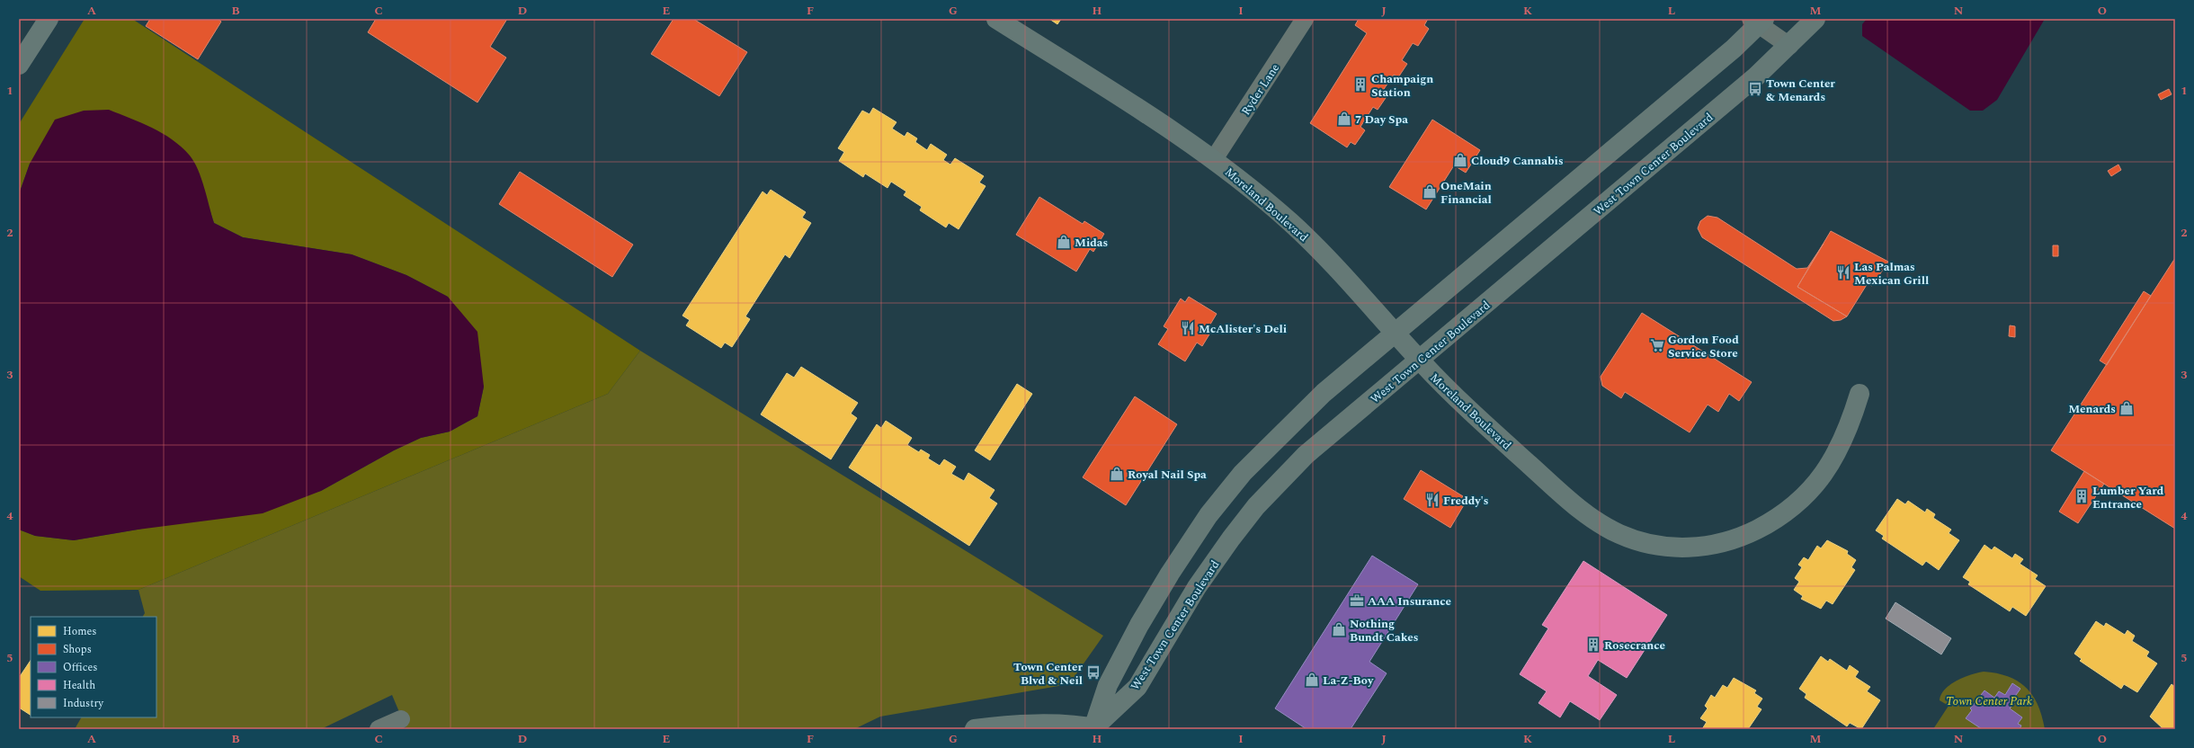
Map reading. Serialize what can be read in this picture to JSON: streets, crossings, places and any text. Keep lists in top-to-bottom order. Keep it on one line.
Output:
{"streets":{"main road":["West Town Center Boulevard","Moreland Boulevard"],"street":["Ryder Lane"]},"crossings":[["Ryder Lane","Moreland Boulevard"],["West Town Center Boulevard","Moreland Boulevard"]],"parks":["Town Center Park"],"places":{"building":["Champaign Station","Lumber Yard Entrance","Rosecrance"],"bus stop":["Town Center & Menards","Town Center Blvd & Neil"],"shop":["7 Day Spa","Cloud9 Cannabis","OneMain Financial","Midas","Menards","Royal Nail Spa","Nothing Bundt Cakes","La-Z-Boy"],"restaurant":["Las Palmas Mexican Grill","McAlister's Deli","Freddy's"],"supermarket":["Gordon Food Service Store"],"office":["AAA Insurance"]},"legend":["Homes","Shops","Offices","Health","Industry"],"grid":{"columns":["A","B","C","D","E","F","G","H","I","J","K","L","M","N","O"],"rows":["1","2","3","4","5"]}}
